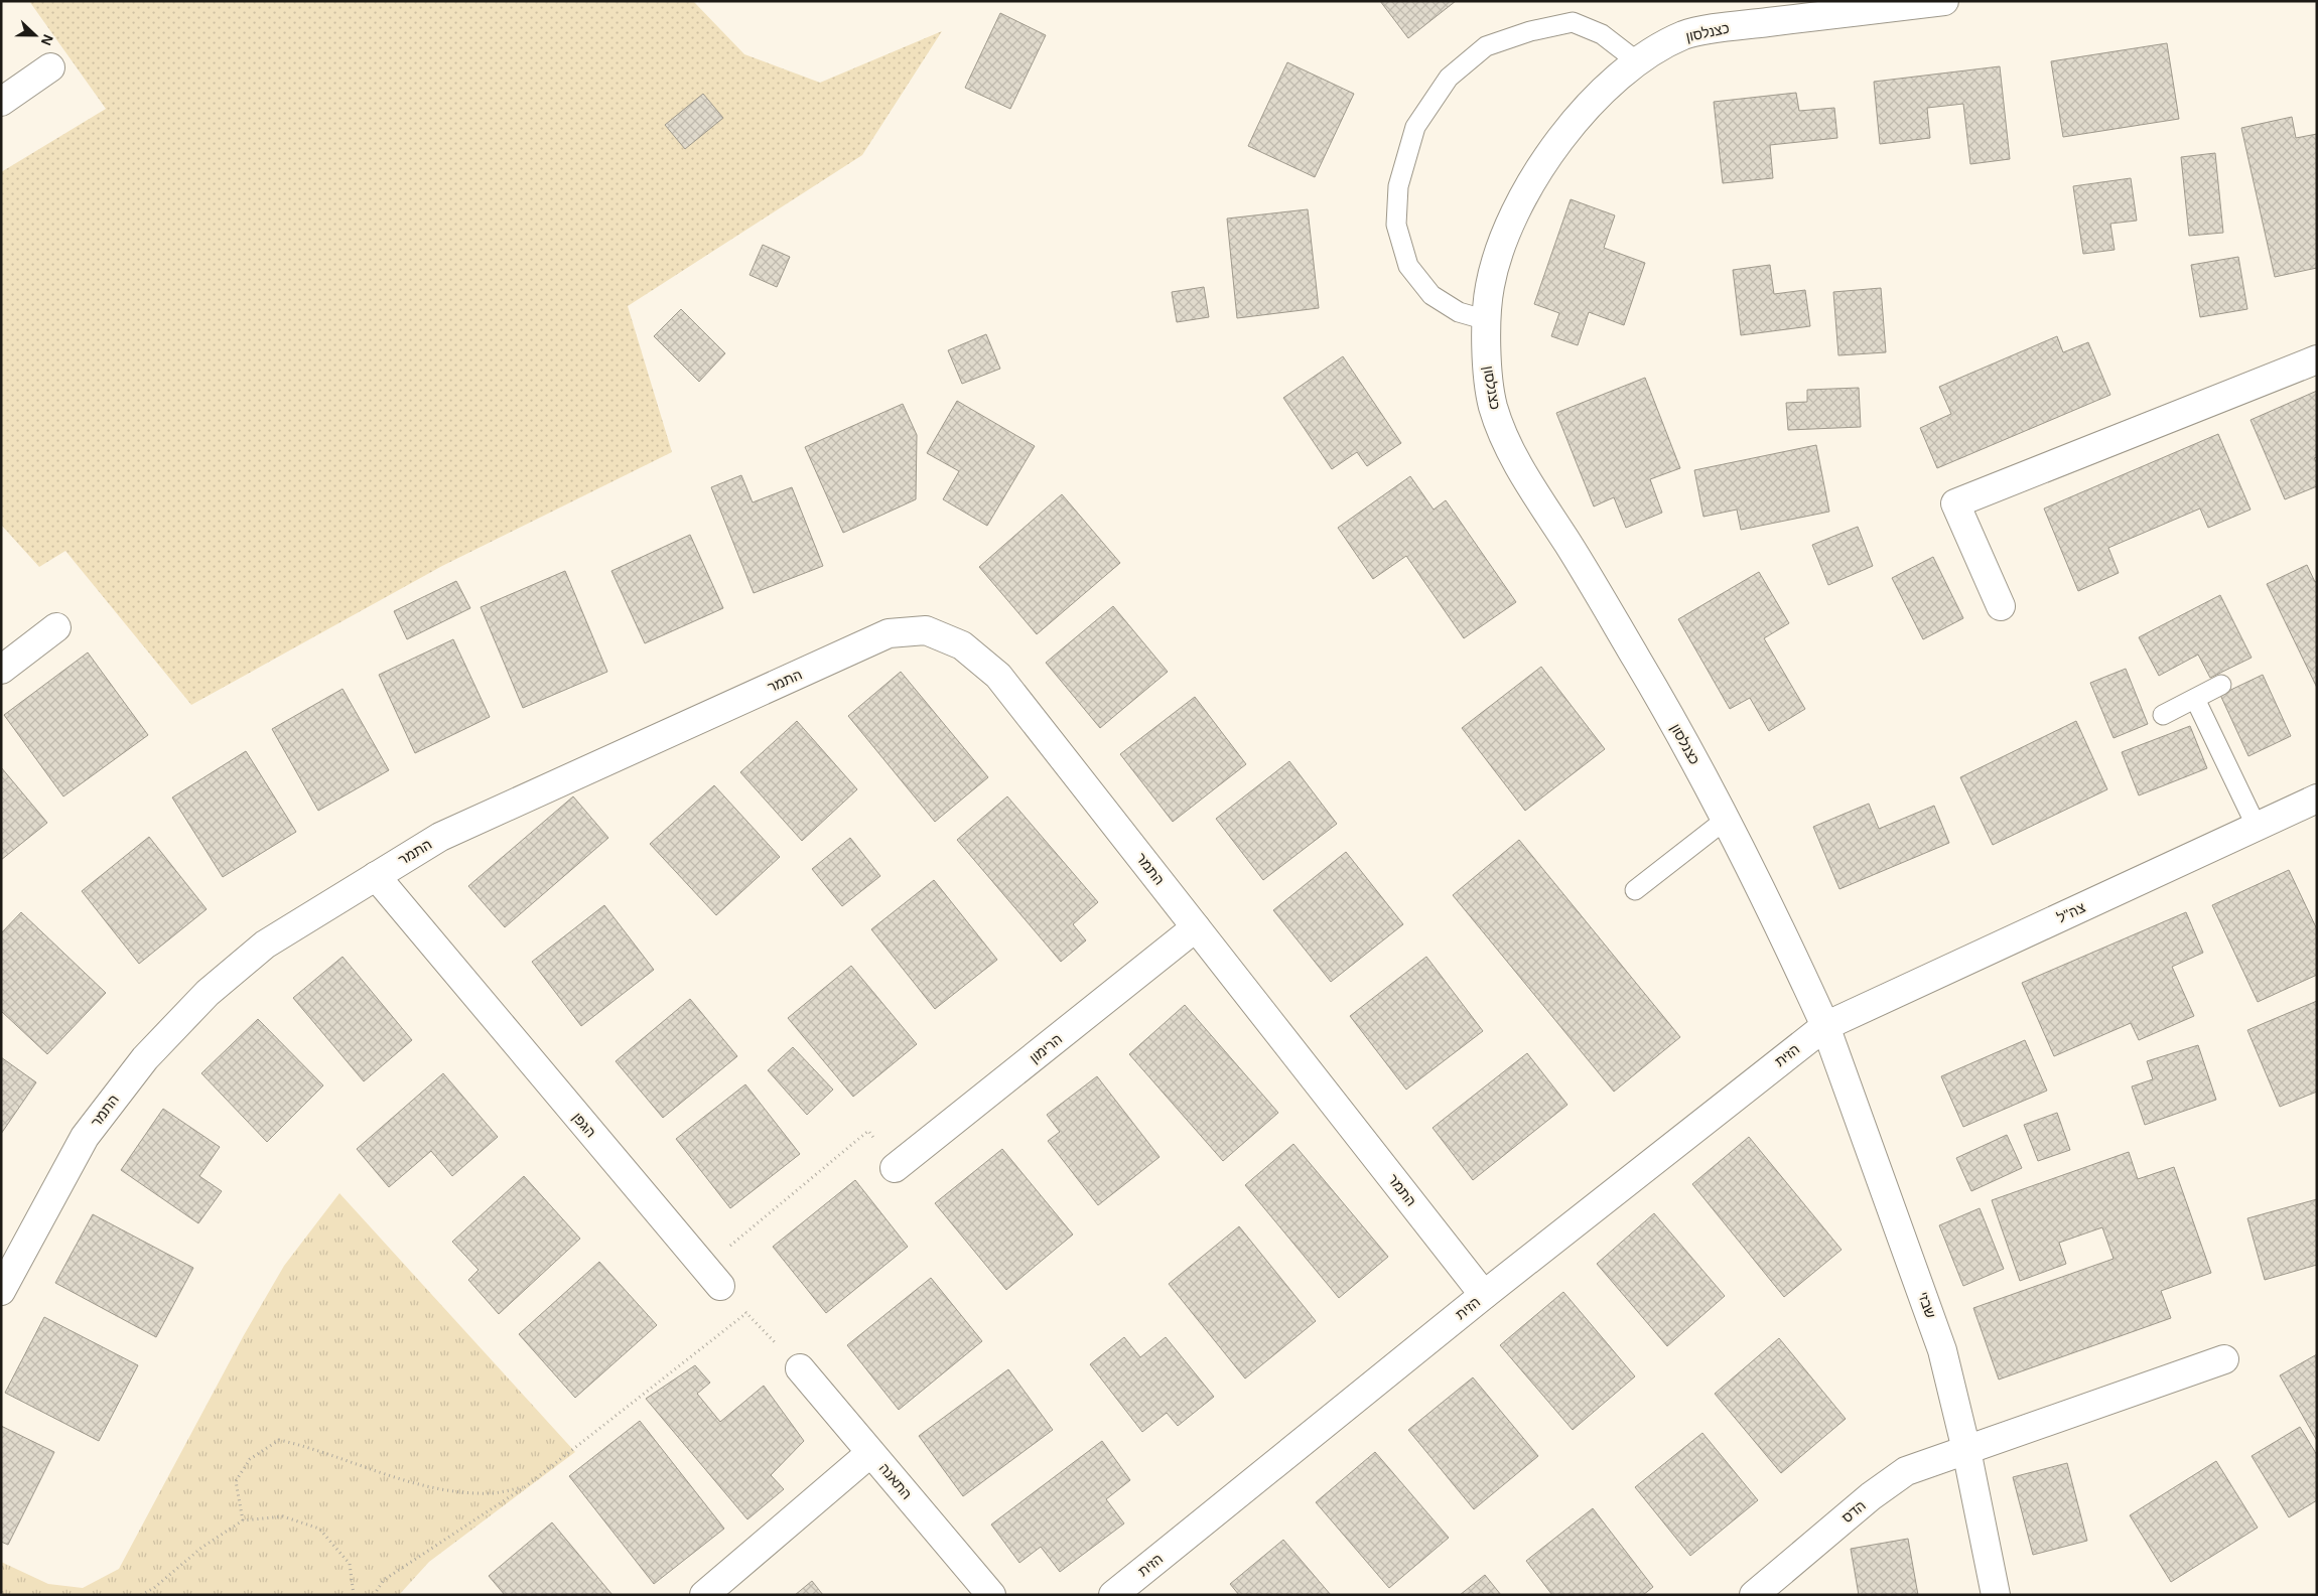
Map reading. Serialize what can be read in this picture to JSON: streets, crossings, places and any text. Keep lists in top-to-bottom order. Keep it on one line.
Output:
{"streets":{"street":["כצנלסון","התמר","צה\"ל","הרימון","הזית","הגפן","שבזי","התאנה","הדס"]},"crossings":[["כצנלסון","צה\"ל"],["כצנלסון","הזית"],["כצנלסון","שבזי"],["התמר","הרימון"],["התמר","הזית"],["התמר","הגפן"],["צה\"ל","הזית"],["צה\"ל","שבזי"],["הזית","שבזי"],["שבזי","הדס"]],"north":"right"}
